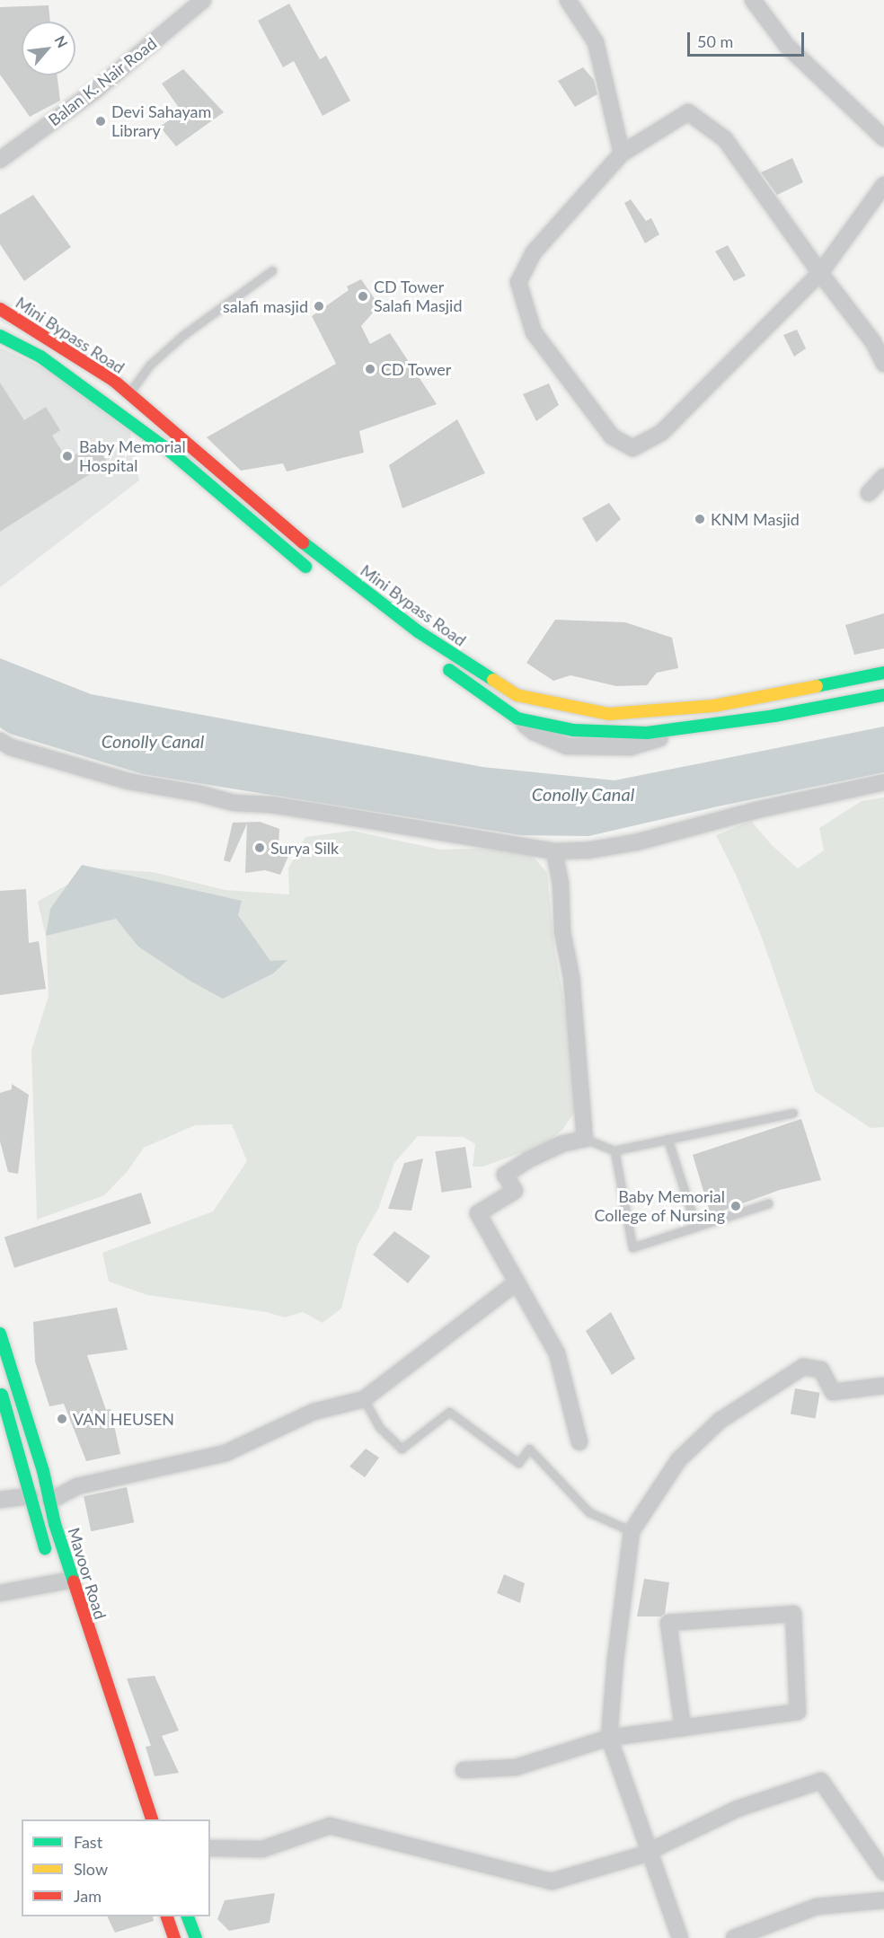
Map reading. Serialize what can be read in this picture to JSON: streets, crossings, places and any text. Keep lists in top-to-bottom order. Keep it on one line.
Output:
{"streets":{"main road":["Mini Bypass Road","Mavoor Road"],"street":["Balan K. Nair Road"]},"water":["Conolly Canal"],"places":["Devi Sahayam Library","CD Tower Salafi Masjid","salafi masjid","CD Tower","Baby Memorial Hospital","KNM Masjid","Surya Silk","Baby Memorial College of Nursing","VAN HEUSEN"],"legend":["Fast","Slow","Jam"],"scale_bar":"50 m","north":"top right"}
